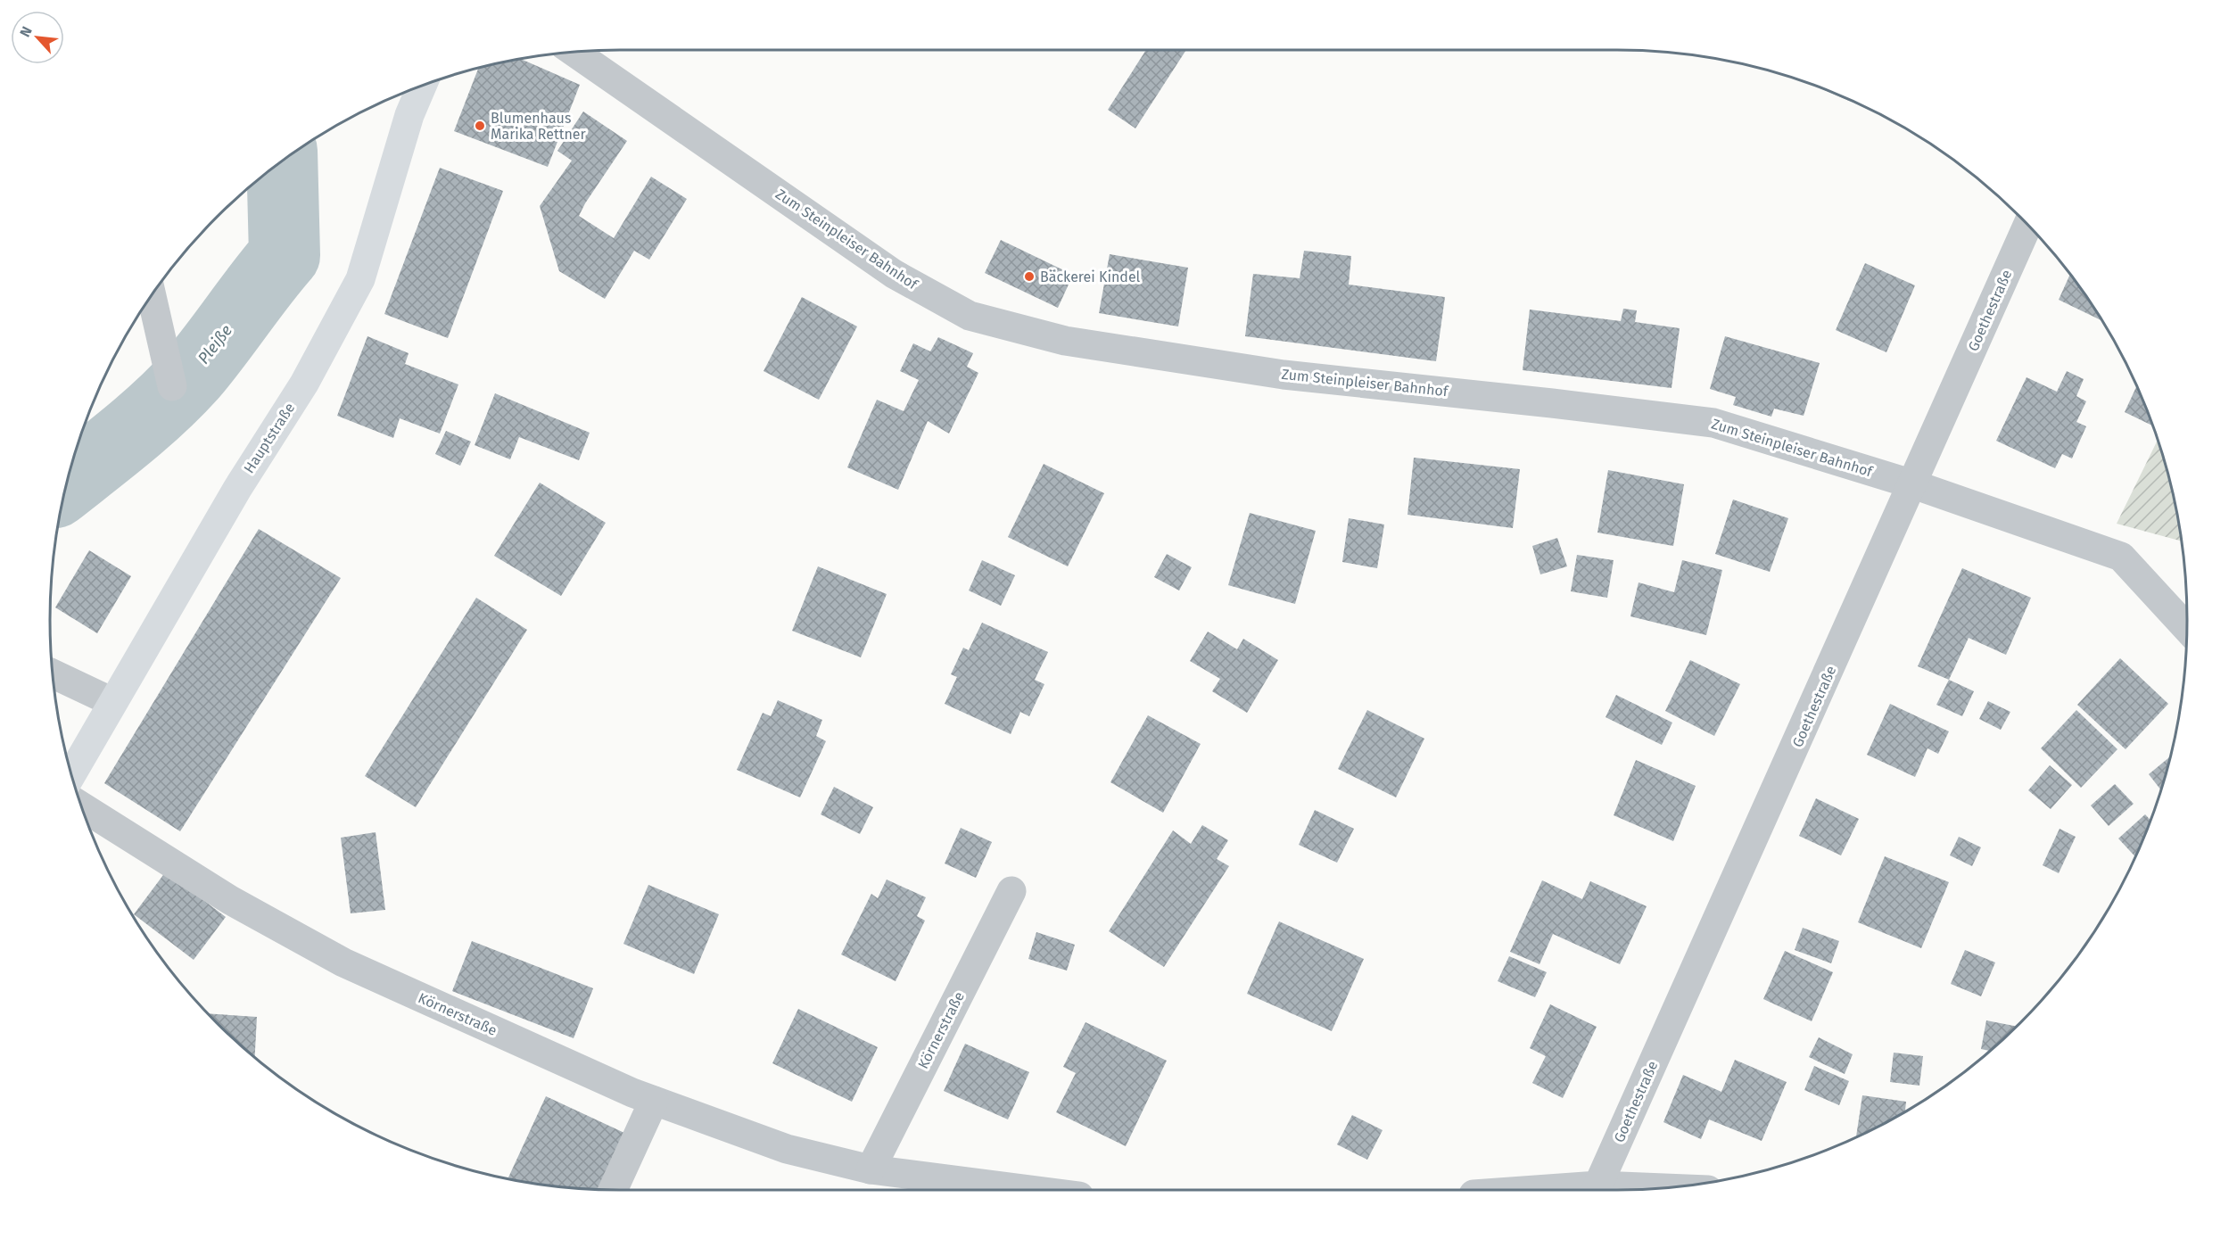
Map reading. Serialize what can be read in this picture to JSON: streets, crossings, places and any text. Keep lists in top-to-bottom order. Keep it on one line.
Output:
{"streets":{"main road":["Hauptstraße"],"street":["Zum Steinpleiser Bahnhof","Goethestraße","Körnerstraße"]},"crossings":[["Zum Steinpleiser Bahnhof","Goethestraße"]],"water":["Pleiße"],"places":["Blumenhaus Marika Rettner","Bäckerei Kindel"],"north":"top left"}
